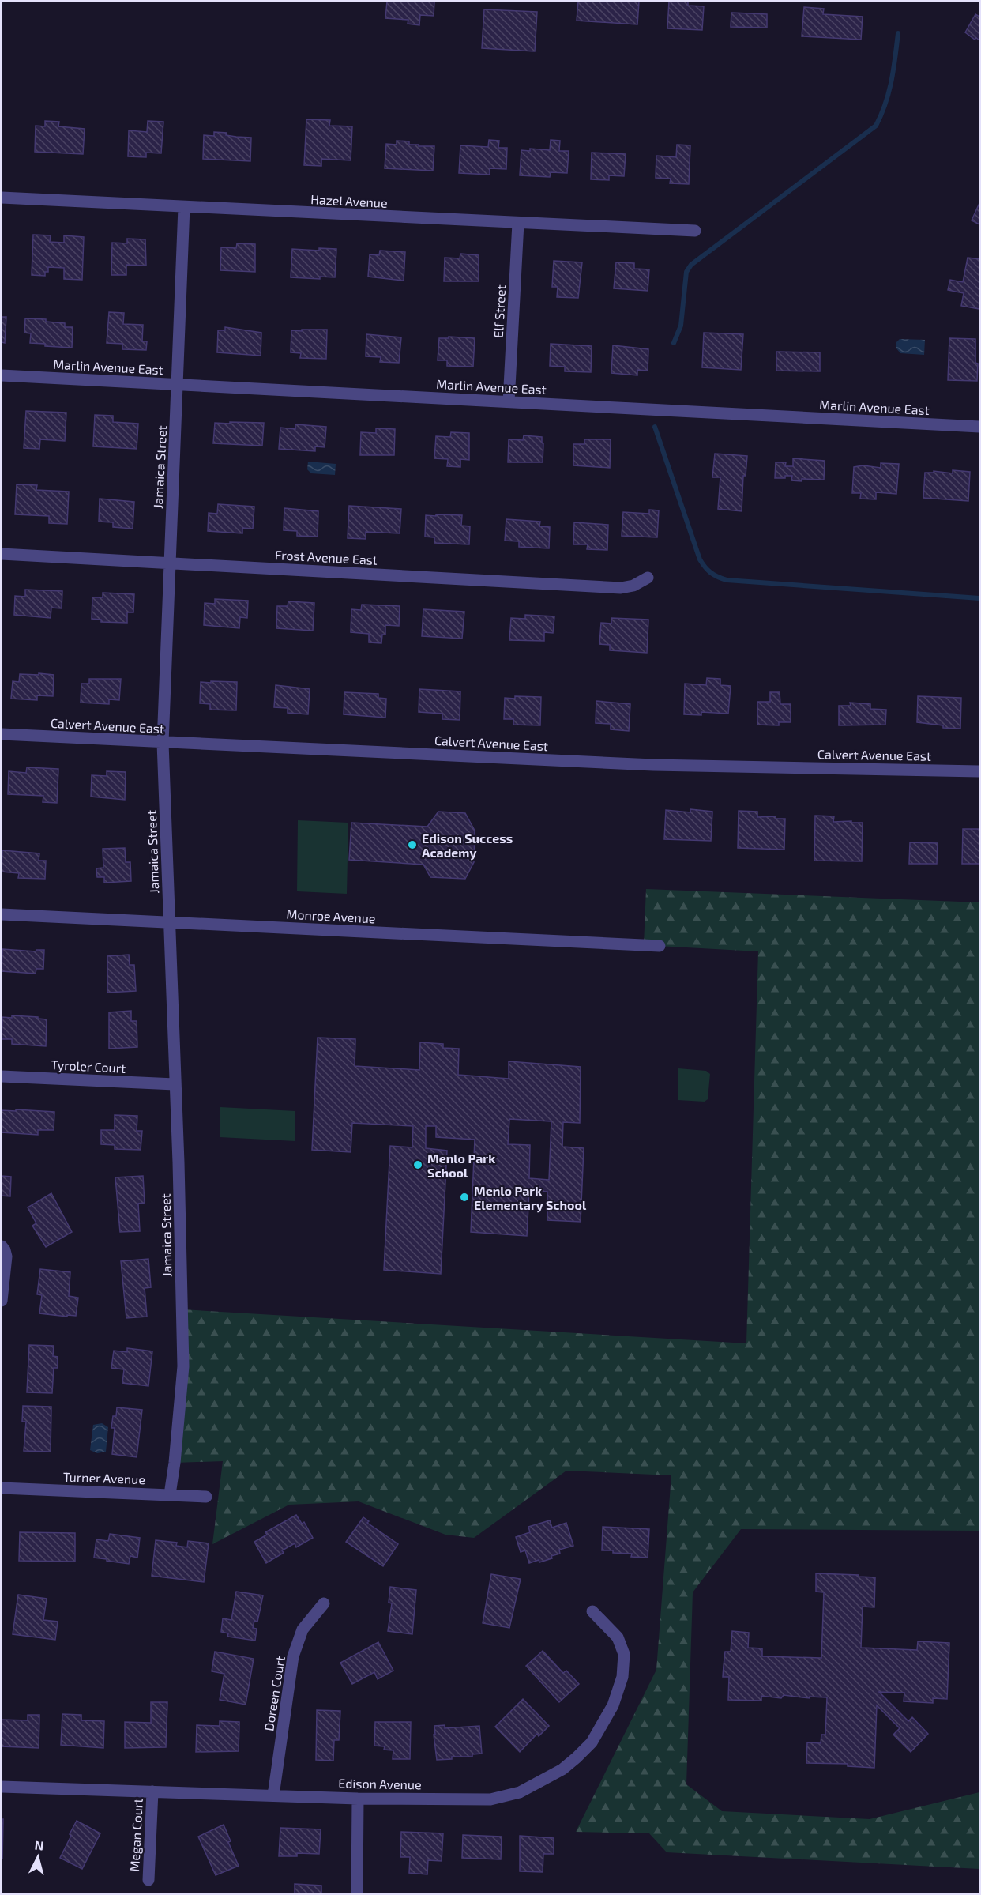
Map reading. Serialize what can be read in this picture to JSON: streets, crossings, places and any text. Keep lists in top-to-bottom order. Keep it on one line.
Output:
{"streets":{"street":["Hazel Avenue","Elf Street","Marlin Avenue East","Jamaica Street","Frost Avenue East","Calvert Avenue East","Monroe Avenue","Tyroler Court","Turner Avenue","Doreen Court","Edison Avenue","Megan Court"]},"crossings":[["Hazel Avenue","Elf Street"],["Hazel Avenue","Jamaica Street"],["Elf Street","Marlin Avenue East"],["Marlin Avenue East","Jamaica Street"],["Jamaica Street","Frost Avenue East"],["Jamaica Street","Calvert Avenue East"],["Jamaica Street","Monroe Avenue"],["Jamaica Street","Tyroler Court"],["Jamaica Street","Turner Avenue"],["Doreen Court","Edison Avenue"],["Edison Avenue","Megan Court"]],"places":["Edison Success Academy","Menlo Park School","Menlo Park Elementary School"],"north":"top"}
